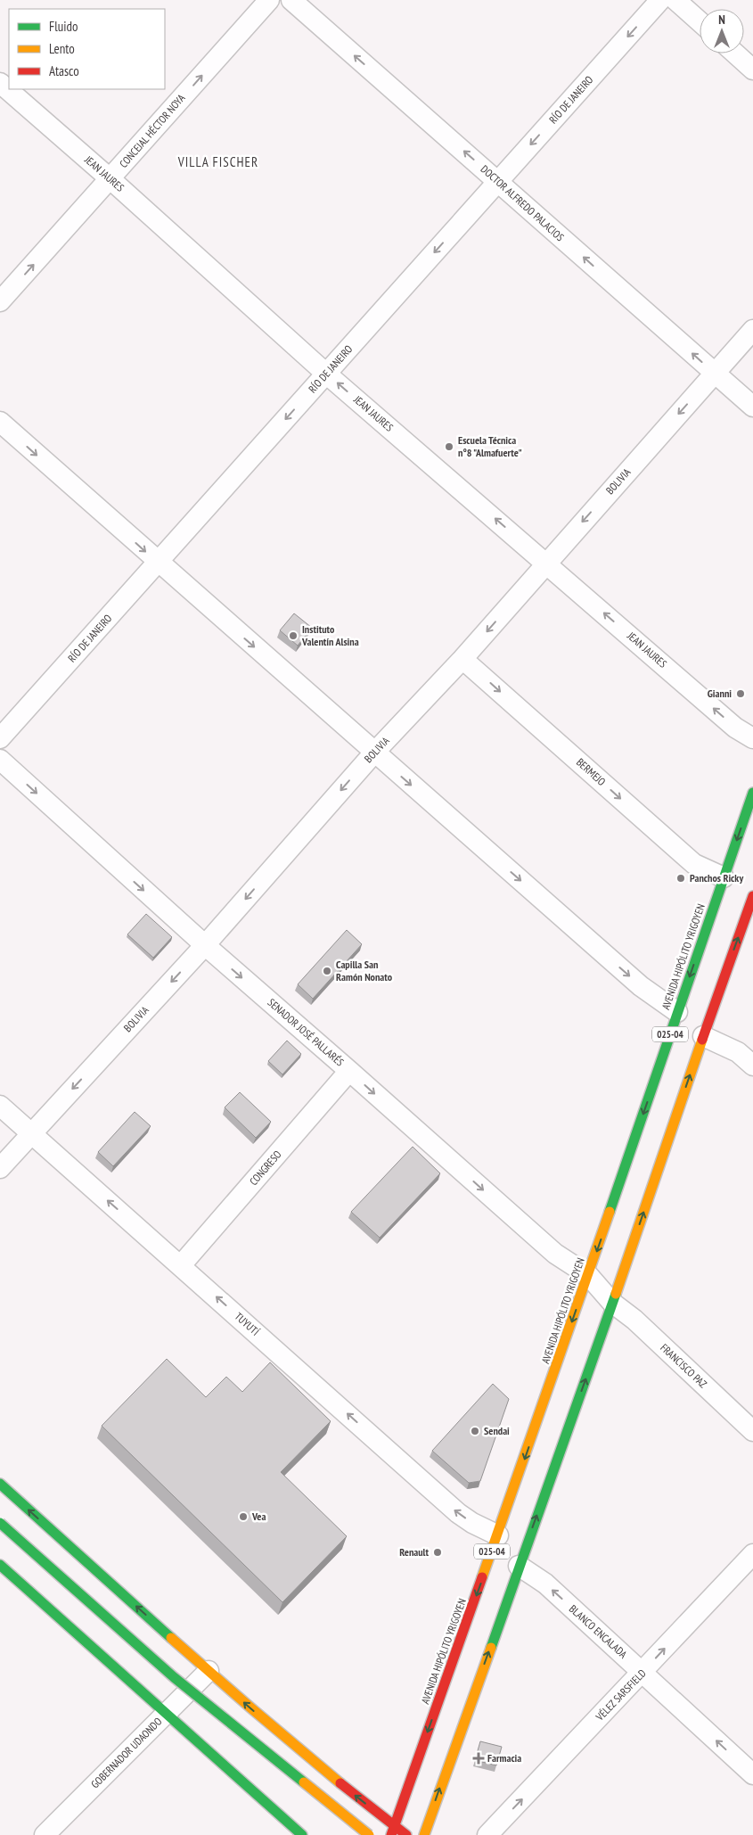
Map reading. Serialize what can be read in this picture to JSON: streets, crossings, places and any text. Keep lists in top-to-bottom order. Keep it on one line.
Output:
{"streets":{"main road":["AVENIDA HIPÓLITO YRIGOYEN","025-04"],"street":["RÍO DE JANEIRO","CONCEJAL HÉCTOR NOYA","JEAN JAURES","DOCTOR ALFREDO PALACIOS","BOLIVIA","BERMEJO","SENADOR JOSÉ PALLARÉS","CONGRESO","TUYUTÍ","FRANCISCO PAZ","BLANCO ENCALADA","VÉLEZ SARSFIELD","GOBERNADOR UDAONDO"]},"crossings":[["RÍO DE JANEIRO","JEAN JAURES"],["RÍO DE JANEIRO","DOCTOR ALFREDO PALACIOS"],["CONCEJAL HÉCTOR NOYA","JEAN JAURES"],["JEAN JAURES","BOLIVIA"],["DOCTOR ALFREDO PALACIOS","BOLIVIA"],["BOLIVIA","BERMEJO"],["BOLIVIA","SENADOR JOSÉ PALLARÉS"],["BOLIVIA","TUYUTÍ"],["BERMEJO","AVENIDA HIPÓLITO YRIGOYEN"],["AVENIDA HIPÓLITO YRIGOYEN","SENADOR JOSÉ PALLARÉS"],["AVENIDA HIPÓLITO YRIGOYEN","TUYUTÍ"],["SENADOR JOSÉ PALLARÉS","025-04"],["SENADOR JOSÉ PALLARÉS","CONGRESO"],["SENADOR JOSÉ PALLARÉS","FRANCISCO PAZ"],["025-04","FRANCISCO PAZ"],["025-04","BLANCO ENCALADA"],["CONGRESO","TUYUTÍ"],["BLANCO ENCALADA","VÉLEZ SARSFIELD"]],"one_way":["RÍO DE JANEIRO","CONCEJAL HÉCTOR NOYA","JEAN JAURES","DOCTOR ALFREDO PALACIOS","BOLIVIA","SENADOR JOSÉ PALLARÉS","TUYUTÍ","BLANCO ENCALADA","VÉLEZ SARSFIELD"],"districts":["VILLA FISCHER"],"places":{"other":["Escuela Técnica n°8 \"Almafuerte\"","Instituto Valentín Alsina","Gianni","Panchos Ricky","Capilla San Ramón Nonato","Sendai","Vea","Renault"],"health":["Farmacia"]},"legend":["Fluido","Lento","Atasco"],"north":"top"}
